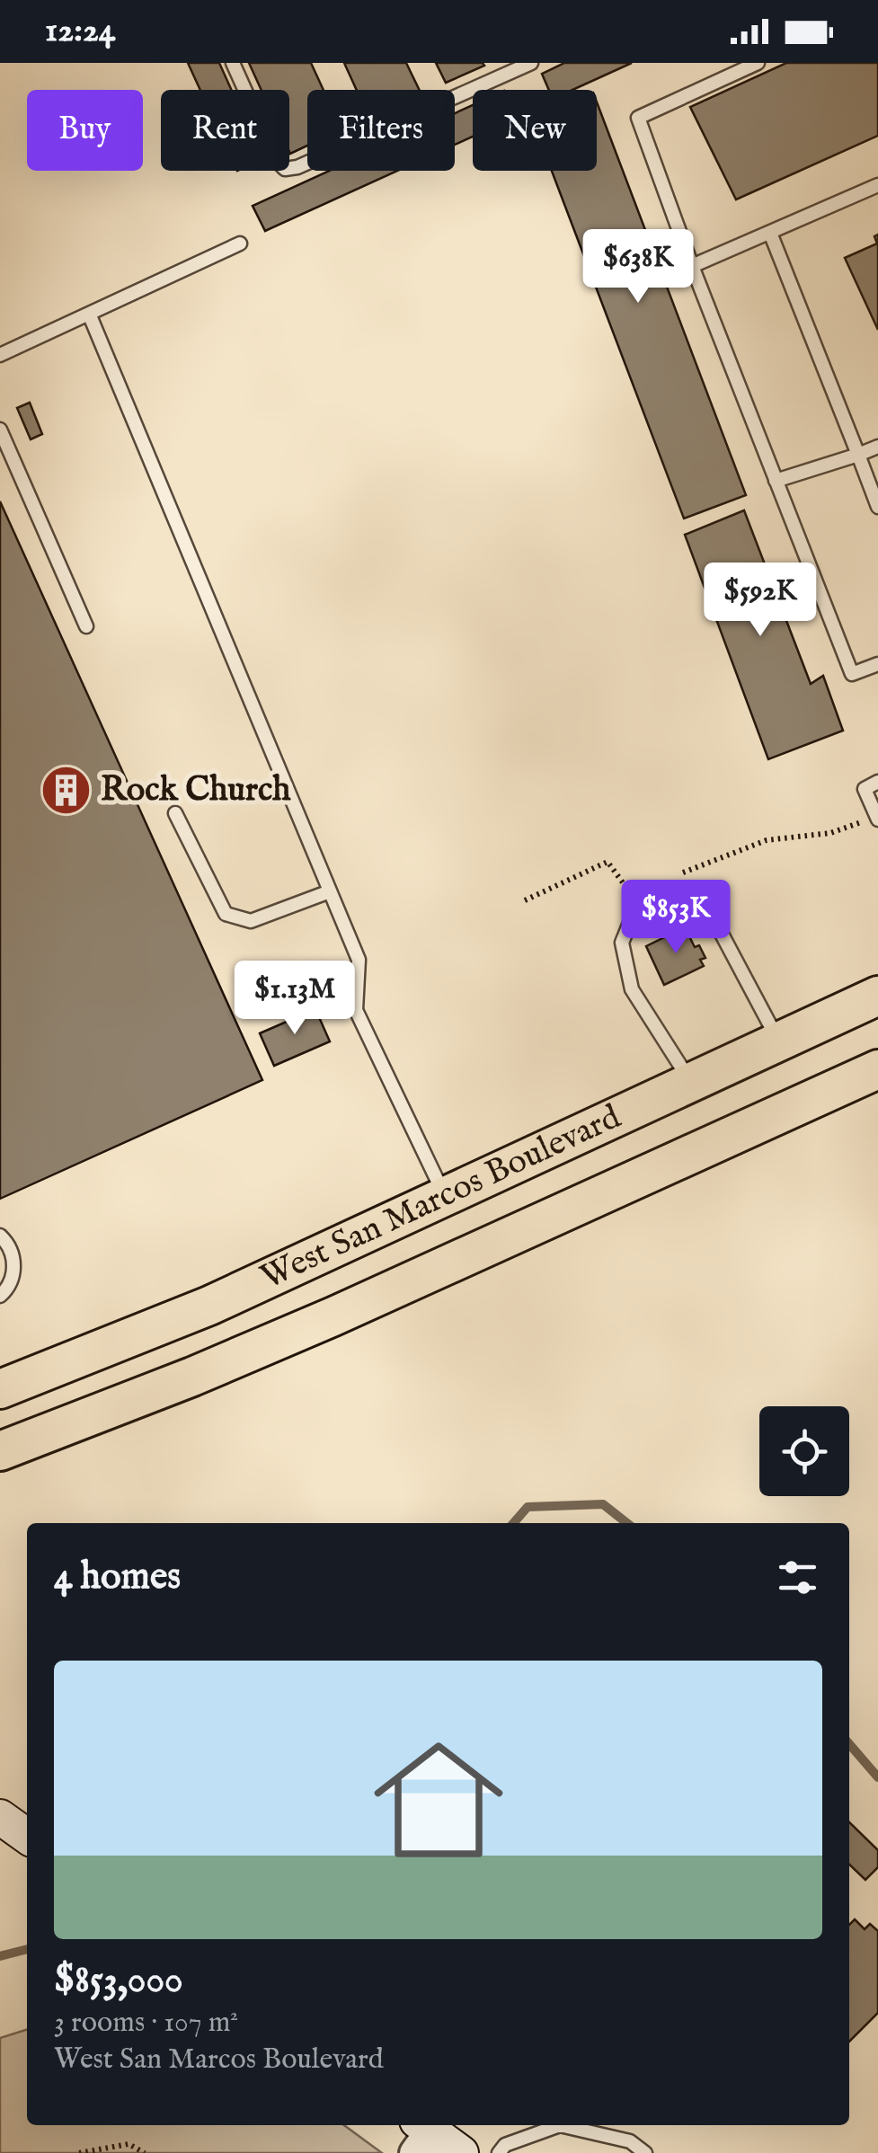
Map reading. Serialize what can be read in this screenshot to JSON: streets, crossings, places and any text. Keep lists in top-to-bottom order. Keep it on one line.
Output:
{"streets":{"main road":["West San Marcos Boulevard"]},"places":{"building":["Rock Church"]},"page":{"status":"12:24","chip":["Buy","Rent","Filters","New"],"price":["$638K","$592K","$853K","$1.13M"],"heading":"4 homes","list":[{"name":"$853,000","note":"3 rooms · 107 m² · West San Marcos Boulevard"}]}}
